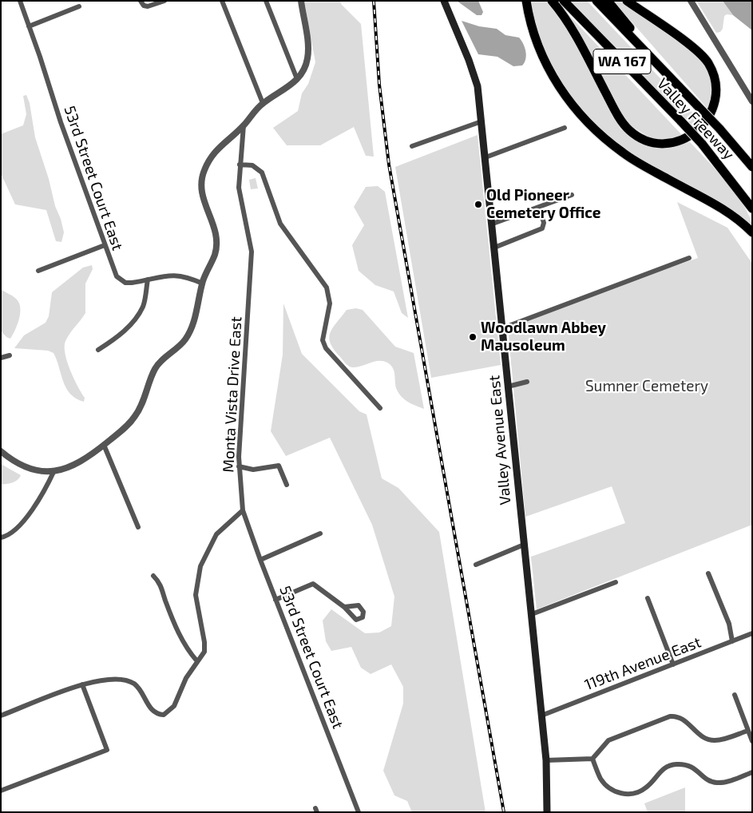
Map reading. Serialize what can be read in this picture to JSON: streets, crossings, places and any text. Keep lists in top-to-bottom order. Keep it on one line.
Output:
{"streets":{"highway":["WA 167","Valley Freeway"],"main road":["Valley Avenue East"],"street":["53rd Street Court East","Monta Vista Drive East","119th Avenue East"]},"crossings":[["53rd Street Court East","Monta Vista Drive East"],["Valley Avenue East","119th Avenue East"]],"parks":["Sumner Cemetery"],"places":["Old Pioneer Cemetery Office","Woodlawn Abbey Mausoleum"]}
